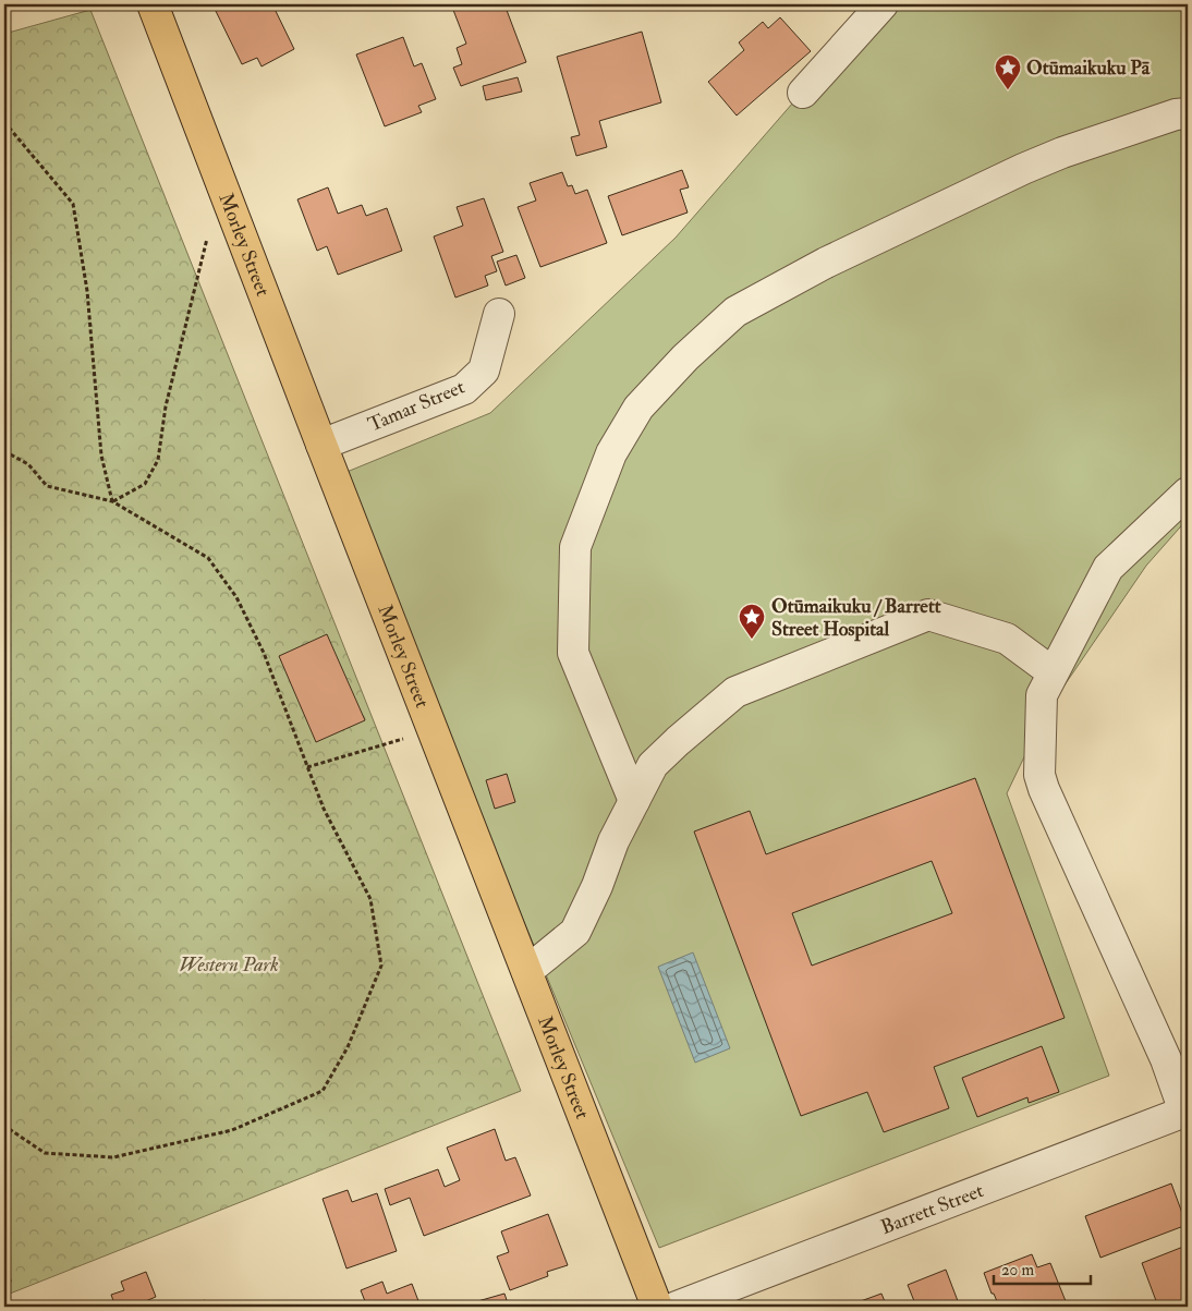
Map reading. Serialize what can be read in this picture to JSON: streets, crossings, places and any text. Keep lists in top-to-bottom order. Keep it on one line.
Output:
{"streets":{"main road":["Morley Street"],"street":["Tamar Street","Barrett Street"]},"crossings":[["Morley Street","Tamar Street"]],"parks":["Western Park"],"places":{"place":["Otūmaikuku Pā","Otūmaikuku / Barrett Street Hospital"]},"scale_bar":"20 m"}
